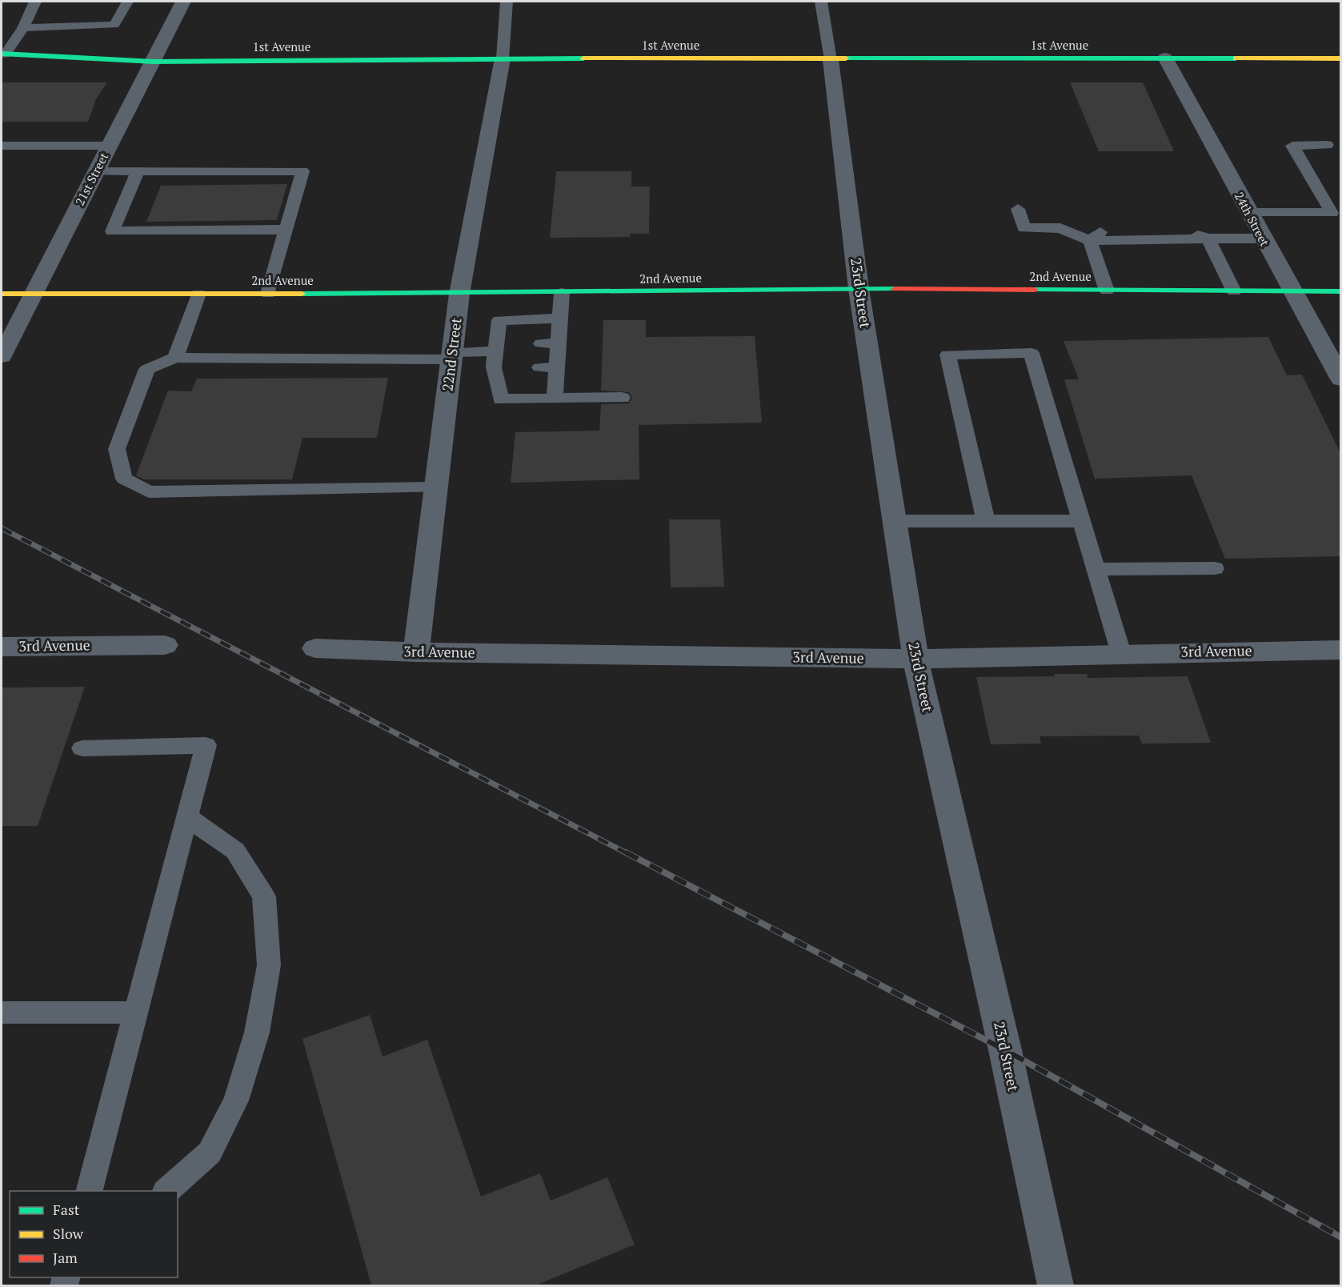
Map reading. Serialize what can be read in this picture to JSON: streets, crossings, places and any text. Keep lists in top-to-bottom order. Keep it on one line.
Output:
{"streets":{"street":["1st Avenue","21st Street","24th Street","2nd Avenue","23rd Street","22nd Street","3rd Avenue"]},"crossings":[["1st Avenue","21st Street"],["1st Avenue","24th Street"],["1st Avenue","23rd Street"],["1st Avenue","22nd Street"],["21st Street","2nd Avenue"],["24th Street","2nd Avenue"],["2nd Avenue","23rd Street"],["2nd Avenue","22nd Street"],["23rd Street","3rd Avenue"],["22nd Street","3rd Avenue"]],"legend":["Fast","Slow","Jam"]}
